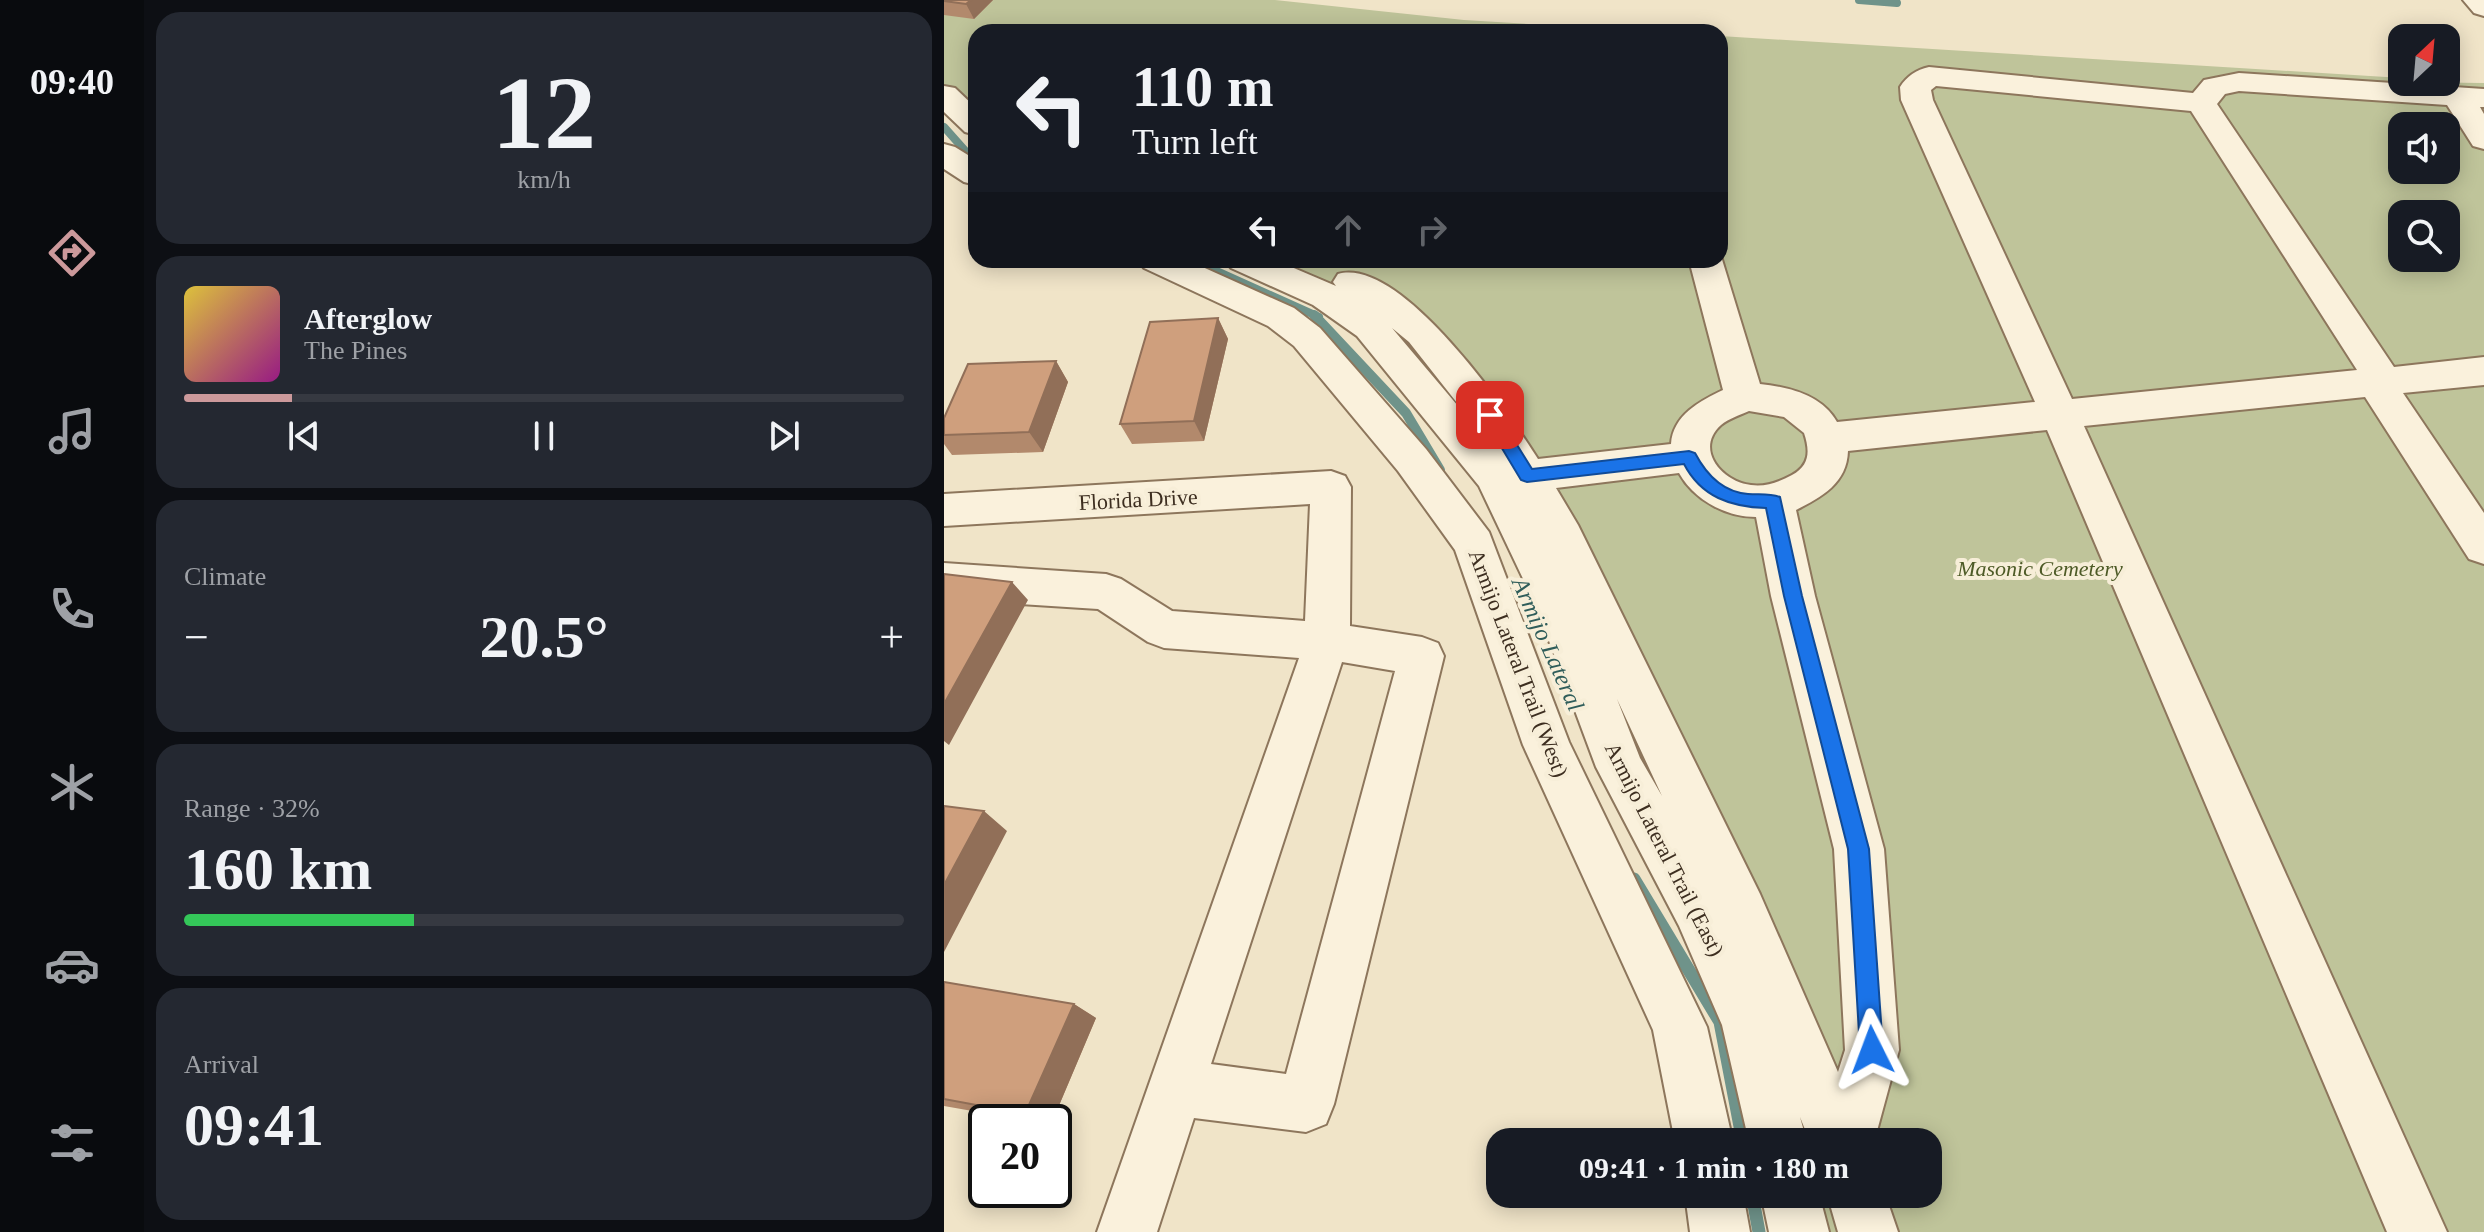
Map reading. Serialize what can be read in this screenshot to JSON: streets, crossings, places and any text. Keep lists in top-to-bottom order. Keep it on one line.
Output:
{"streets":{"street":["Florida Drive","Armijo Lateral Trail (West)","Armijo Lateral Trail (East)"]},"water":["Armijo Lateral"],"parks":["Masonic Cemetery"],"north":"top right","page":{"tabs":"09:40","tile":[["12","km/h"],"Climate",["Range · 32%","160 km"],["Arrival","09:41"]],"turn":["110 m","Turn left"],"song":["Afterglow","The Pines"],"heat":["−","20.5°","+"],"limit":"20","trip":"09:41 · 1 min · 180 m"}}
